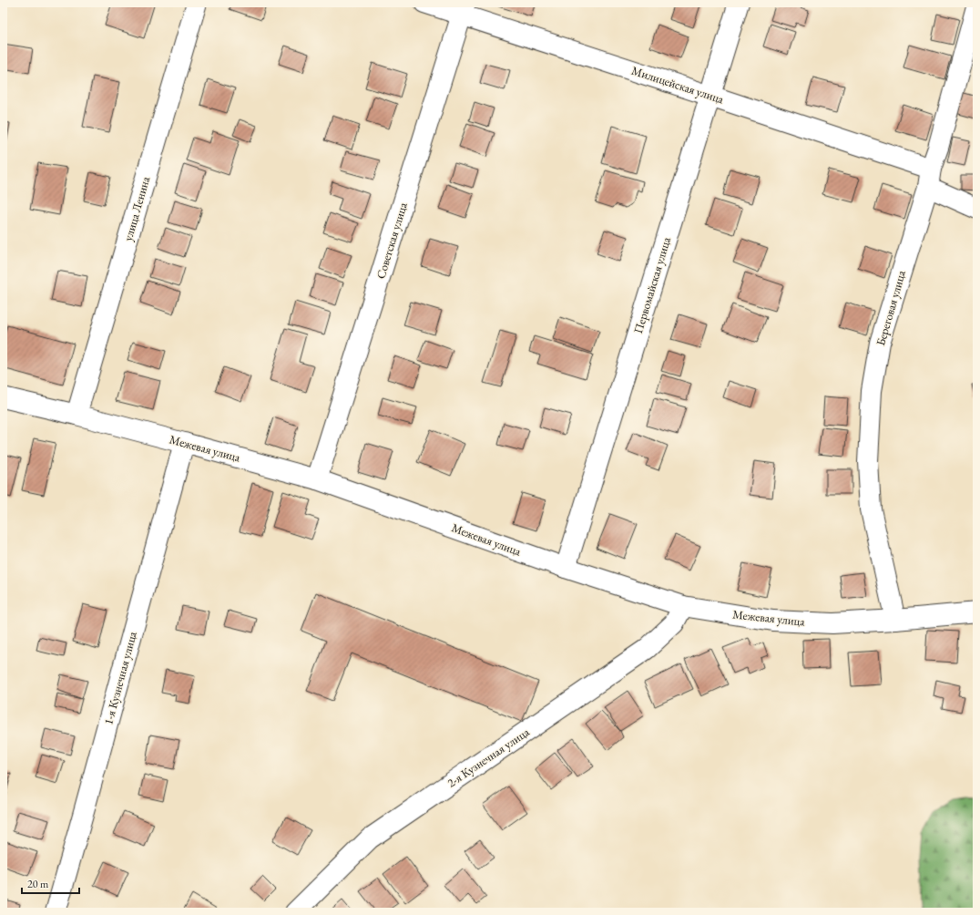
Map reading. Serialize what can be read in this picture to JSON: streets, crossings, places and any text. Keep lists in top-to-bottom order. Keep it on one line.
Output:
{"streets":{"street":["Милицейская улица","улица Ленина","Советская улица","Первомайская улица","Береговая улица","Межевая улица","1-я Кузнечная улица","2-я Кузнечная улица"]},"crossings":[["Милицейская улица","Советская улица"],["Милицейская улица","Первомайская улица"],["Милицейская улица","Береговая улица"],["улица Ленина","Межевая улица"],["Советская улица","Межевая улица"],["Первомайская улица","Межевая улица"],["Береговая улица","Межевая улица"],["Межевая улица","1-я Кузнечная улица"],["Межевая улица","2-я Кузнечная улица"]],"scale_bar":"20 m"}
